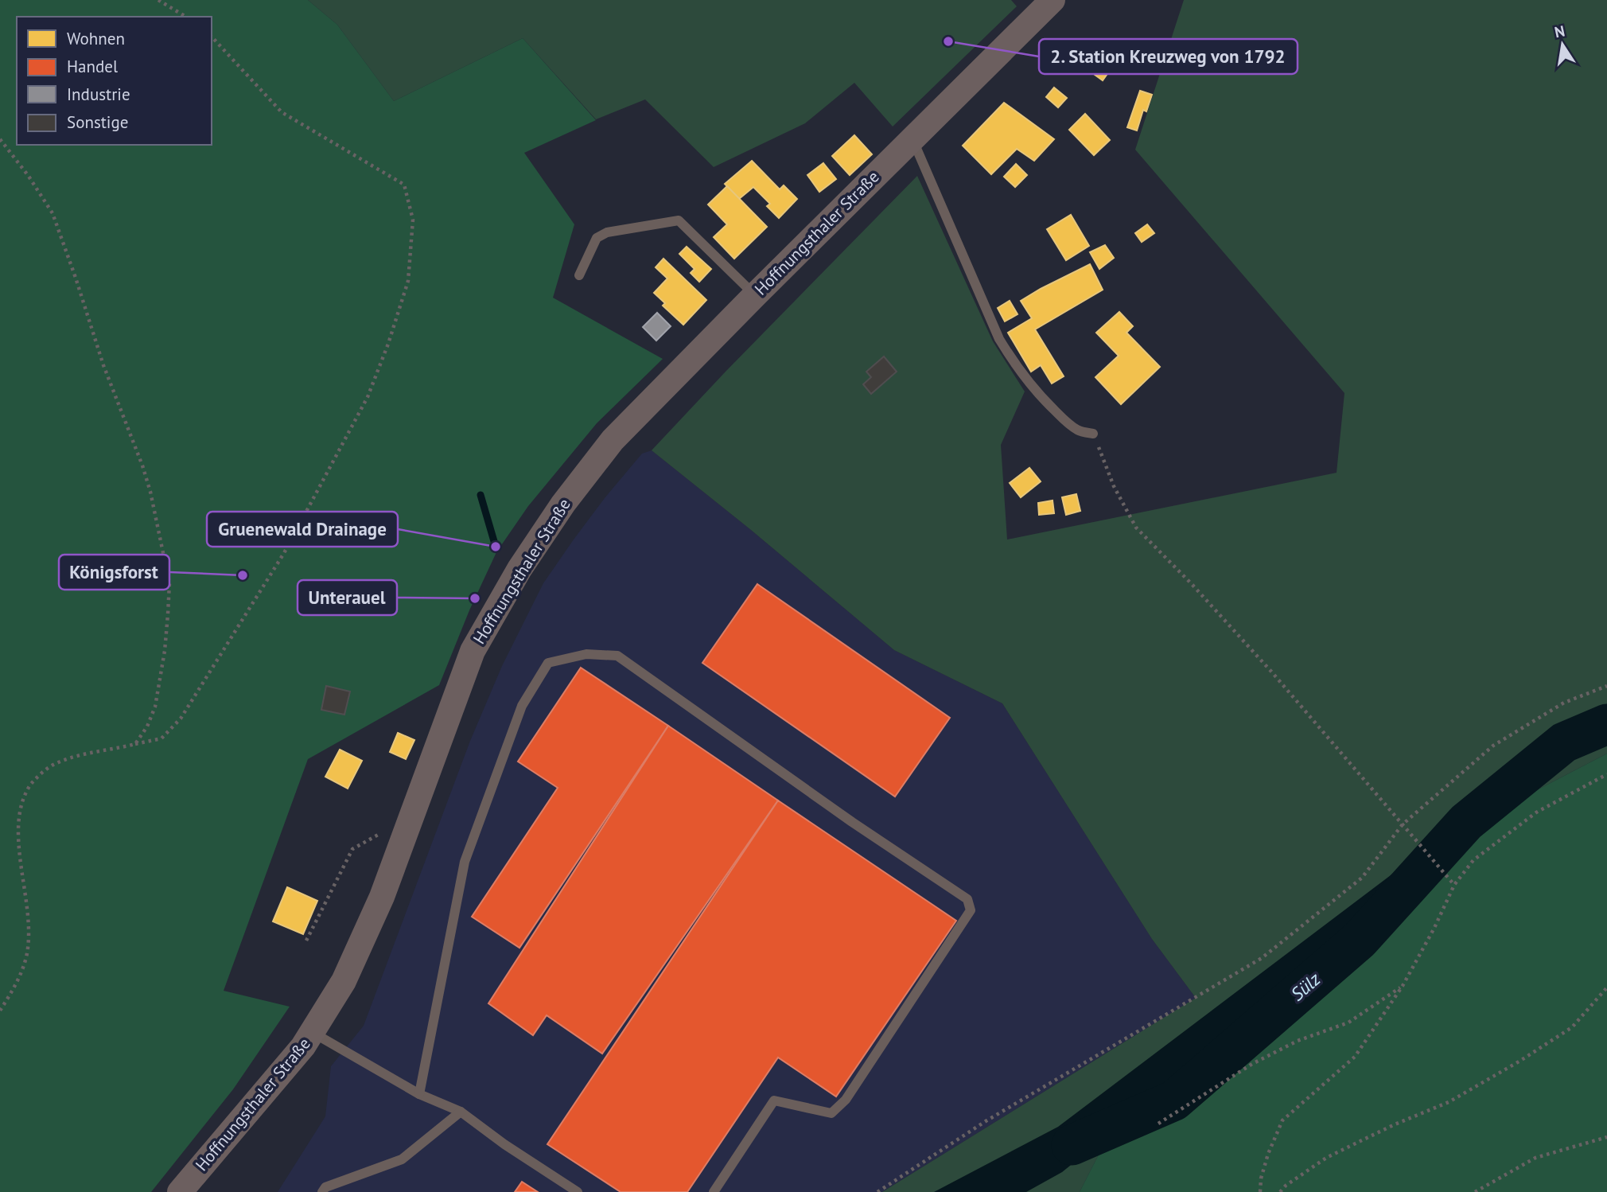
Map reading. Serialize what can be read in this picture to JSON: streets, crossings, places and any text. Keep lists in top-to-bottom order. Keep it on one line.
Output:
{"streets":{"main road":["Hoffnungsthaler Straße"]},"water":["Sülz"],"places":["2. Station Kreuzweg von 1792","Gruenewald Drainage","Königsforst","Unterauel"],"legend":["Wohnen","Handel","Industrie","Sonstige"],"north":"top"}
